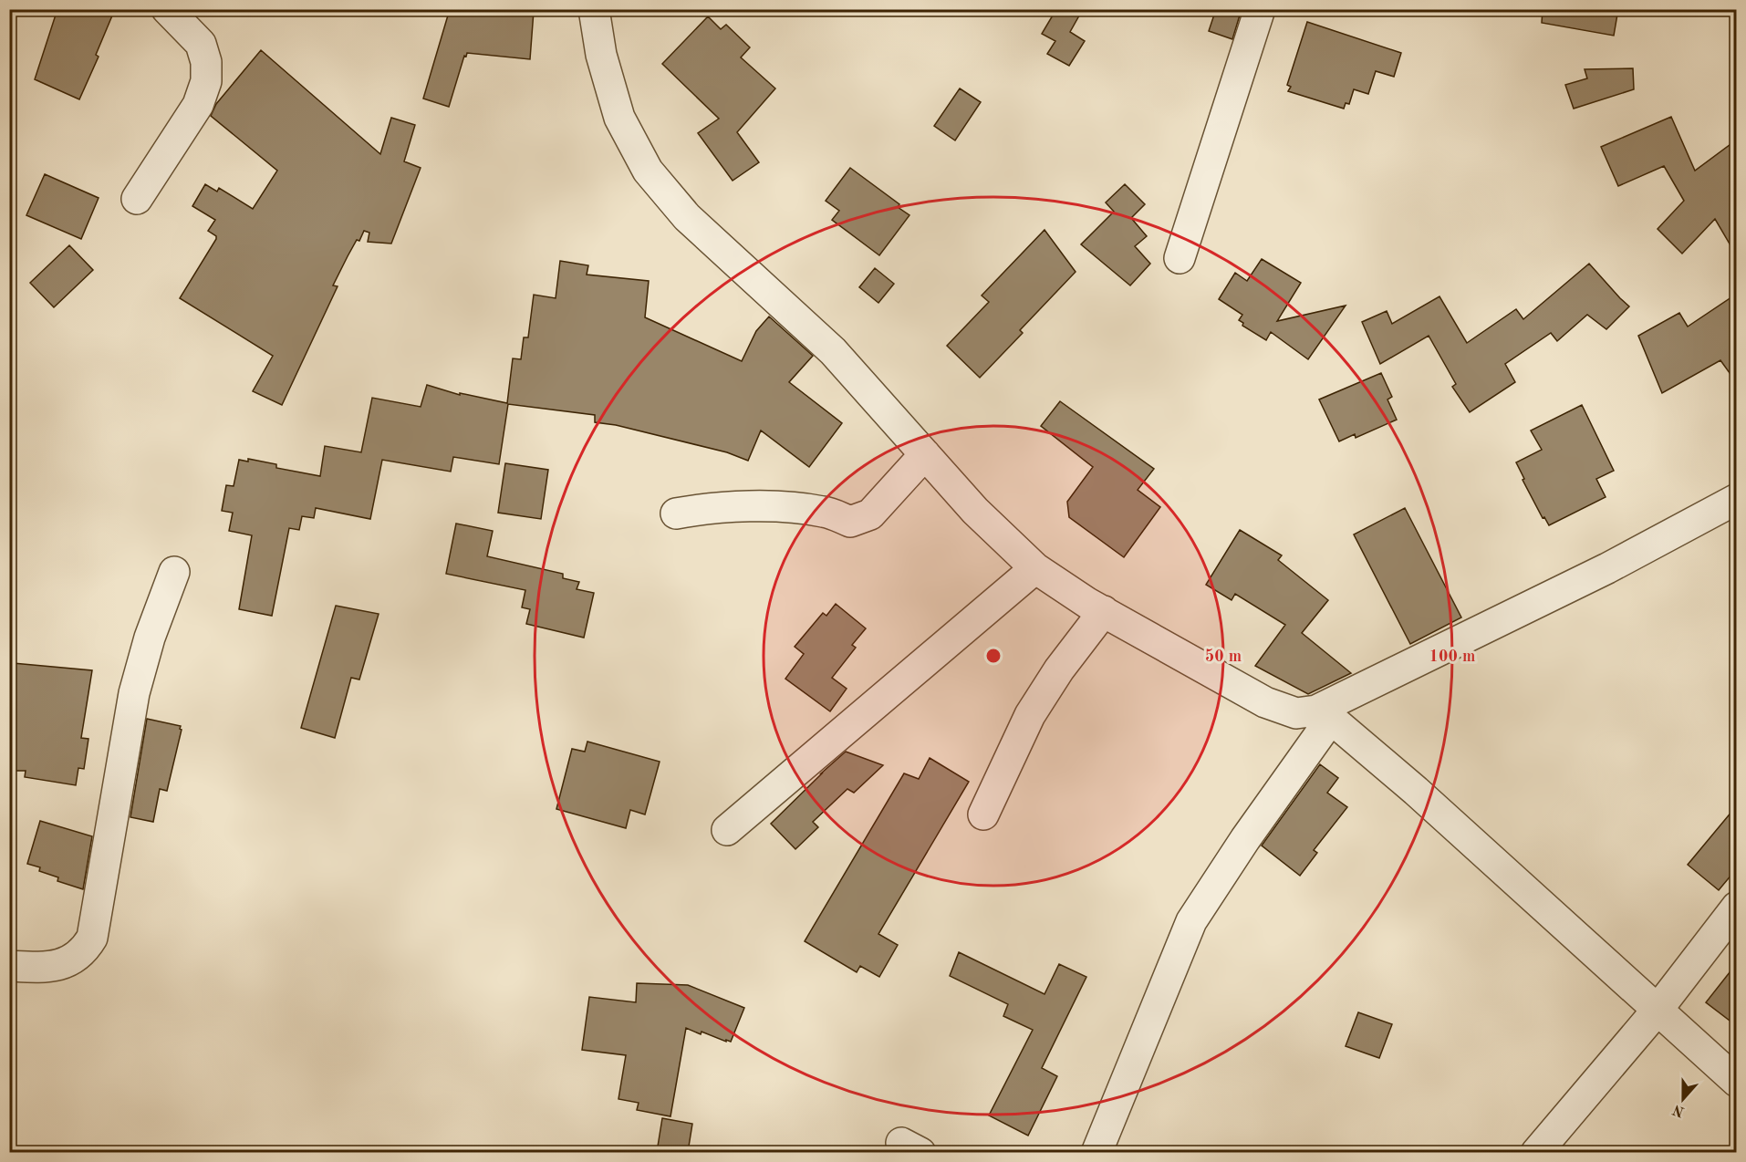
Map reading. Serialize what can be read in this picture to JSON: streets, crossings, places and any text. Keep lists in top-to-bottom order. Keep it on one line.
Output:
{"north":"bottom","rings":["50 m","100 m"]}
